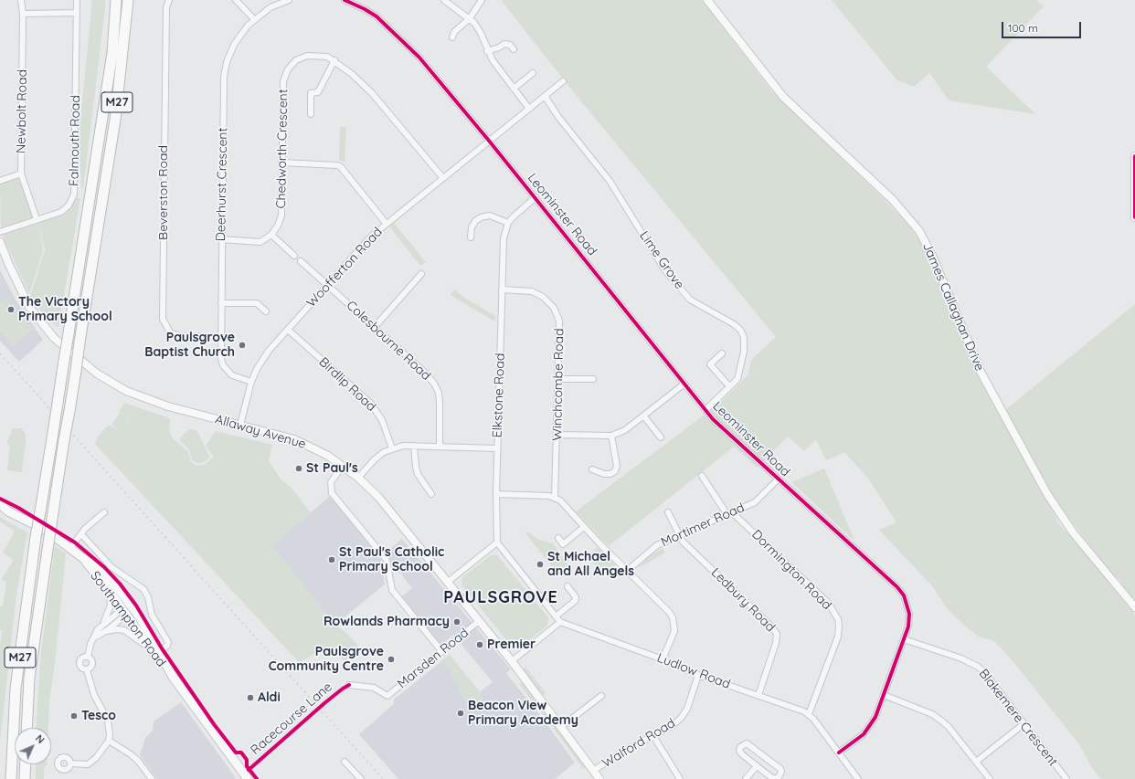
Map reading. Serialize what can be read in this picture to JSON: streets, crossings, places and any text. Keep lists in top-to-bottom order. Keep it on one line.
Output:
{"streets":{"highway":["M27"],"main road":["Southampton Road"],"street":["Newbolt Road","Falmouth Road","Chedworth Crescent","Deerhurst Crescent","Beverston Road","Leominster Road","Lime Grove","Woofferton Road","James Callaghan Drive","Colesbourne Road","Birdlip Road","Winchcombe Road","Elkstone Road","Allaway Avenue","Mortimer Road","Dormington Road","Ledbury Road","Marsden Road","Ludlow Road","Blakemere Crescent","Walford Road"],"cycle path":["Racecourse Lane"]},"crossings":[["Newbolt Road","Falmouth Road"],["Chedworth Crescent","Woofferton Road"],["Deerhurst Crescent","Beverston Road"],["Deerhurst Crescent","Woofferton Road"],["Leominster Road","Lime Grove"],["Leominster Road","Woofferton Road"],["Leominster Road","Elkstone Road"],["Leominster Road","Mortimer Road"],["Leominster Road","Ludlow Road"],["Leominster Road","Blakemere Crescent"],["Lime Grove","Woofferton Road"],["Woofferton Road","Colesbourne Road"],["Woofferton Road","Birdlip Road"],["Woofferton Road","Allaway Avenue"],["Winchcombe Road","Elkstone Road"],["Allaway Avenue","Marsden Road"],["Allaway Avenue","Walford Road"],["Mortimer Road","Dormington Road"],["Mortimer Road","Ledbury Road"],["Dormington Road","Ludlow Road"],["Ledbury Road","Ludlow Road"],["Ludlow Road","Walford Road"]],"districts":["PAULSGROVE"],"places":["The Victory Primary School","Paulsgrove Baptist Church","St Paul's","St Paul's Catholic Primary School","St Michael and All Angels","Rowlands Pharmacy","Premier","Paulsgrove Community Centre","Aldi","Beacon View Primary Academy","Tesco"],"scale_bar":"100 m","north":"top right"}
